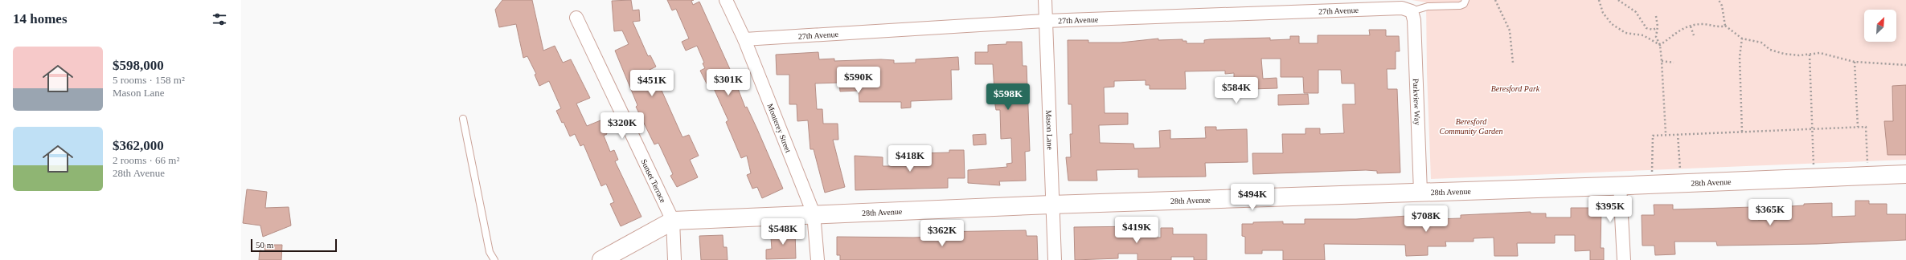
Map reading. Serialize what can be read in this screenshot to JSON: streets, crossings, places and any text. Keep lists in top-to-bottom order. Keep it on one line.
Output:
{"streets":{"street":["27th Avenue","Parkview Way","Monterey Street","Mason Lane","Sunset Terrace","28th Avenue"]},"crossings":[["27th Avenue","Parkview Way"],["27th Avenue","Monterey Street"],["27th Avenue","Mason Lane"],["Parkview Way","28th Avenue"],["Monterey Street","28th Avenue"],["Mason Lane","28th Avenue"],["Sunset Terrace","28th Avenue"]],"parks":["Beresford Park","Beresford Community Garden"],"scale_bar":"50 m","north":"top right","page":{"heading":"14 homes","list":[{"name":"$598,000","note":"5 rooms · 158 m² · Mason Lane"},{"name":"$362,000","note":"2 rooms · 66 m² · 28th Avenue"}],"price":["$590K","$301K","$451K","$584K","$598K","$320K","$418K","$494K","$395K","$365K","$708K","$419K","$548K","$362K"],"scale":"50 m"}}
